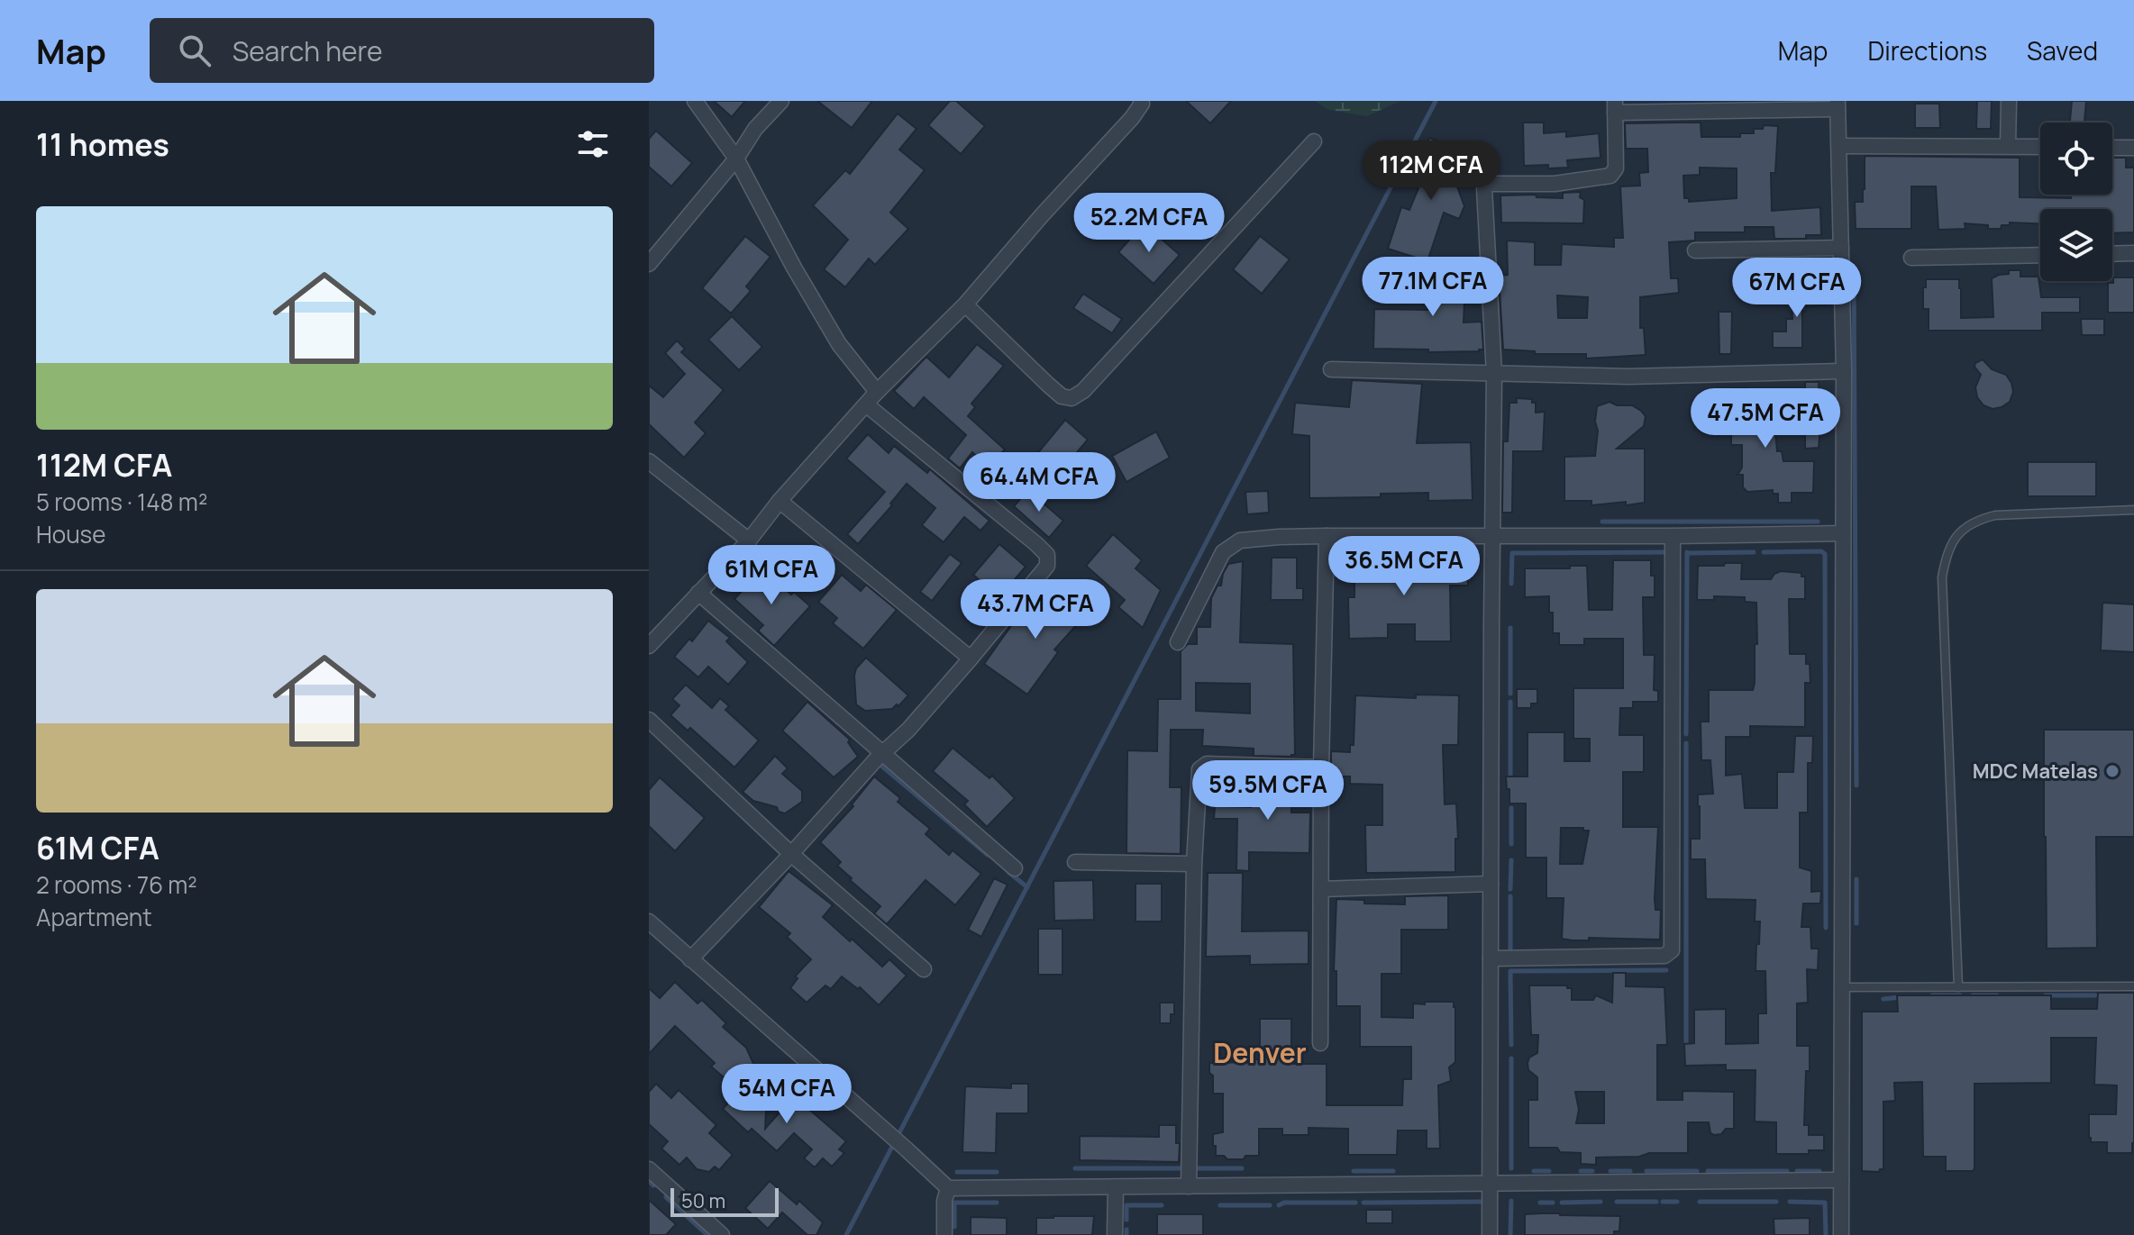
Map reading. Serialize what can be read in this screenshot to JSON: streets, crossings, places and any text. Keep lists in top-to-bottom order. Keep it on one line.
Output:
{"districts":["Denver"],"places":["MDC Matelas"],"scale_bar":"50 m","page":{"header":"Map","search":"Search here","nav":["Map","Directions","Saved"],"heading":"11 homes","price":["112M CFA","52.2M CFA","77.1M CFA","67M CFA","47.5M CFA","64.4M CFA","36.5M CFA","61M CFA","43.7M CFA","59.5M CFA","54M CFA"],"list":[{"name":"112M CFA","note":"5 rooms · 148 m² · House"},{"name":"61M CFA","note":"2 rooms · 76 m² · Apartment"}],"scale":"50 m"}}
